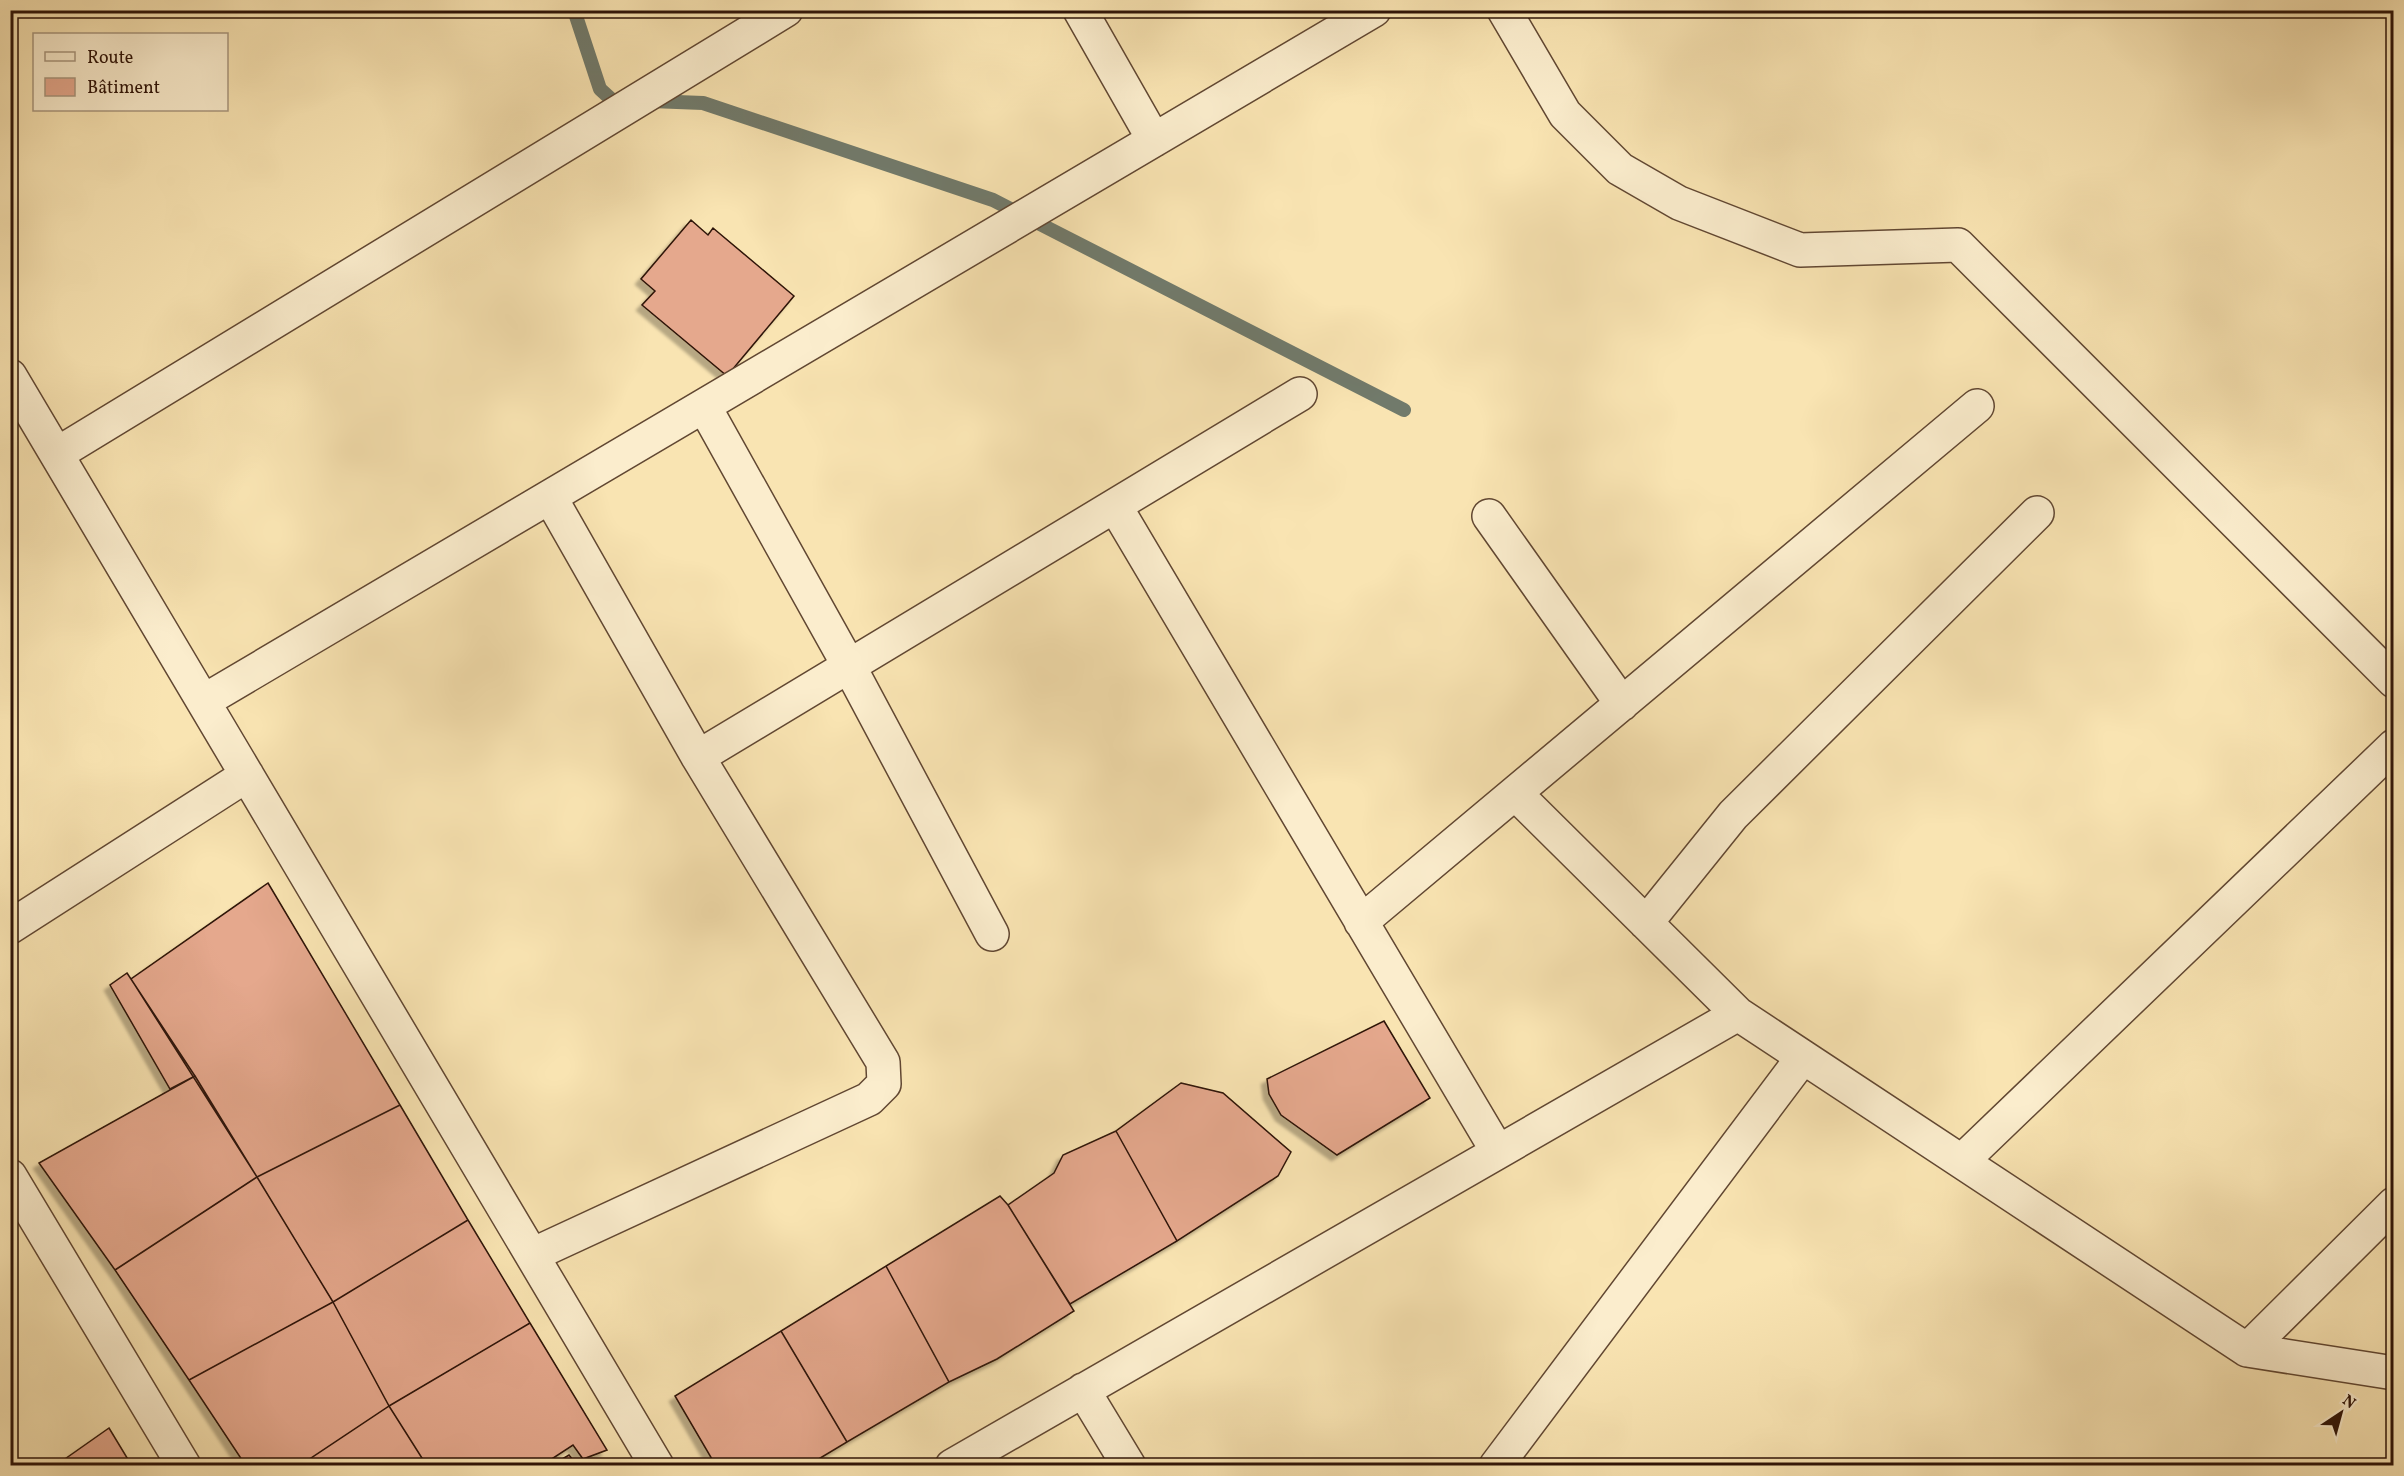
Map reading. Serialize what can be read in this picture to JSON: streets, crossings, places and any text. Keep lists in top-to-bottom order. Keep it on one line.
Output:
{"legend":["Route","Bâtiment"],"north":"top right"}
